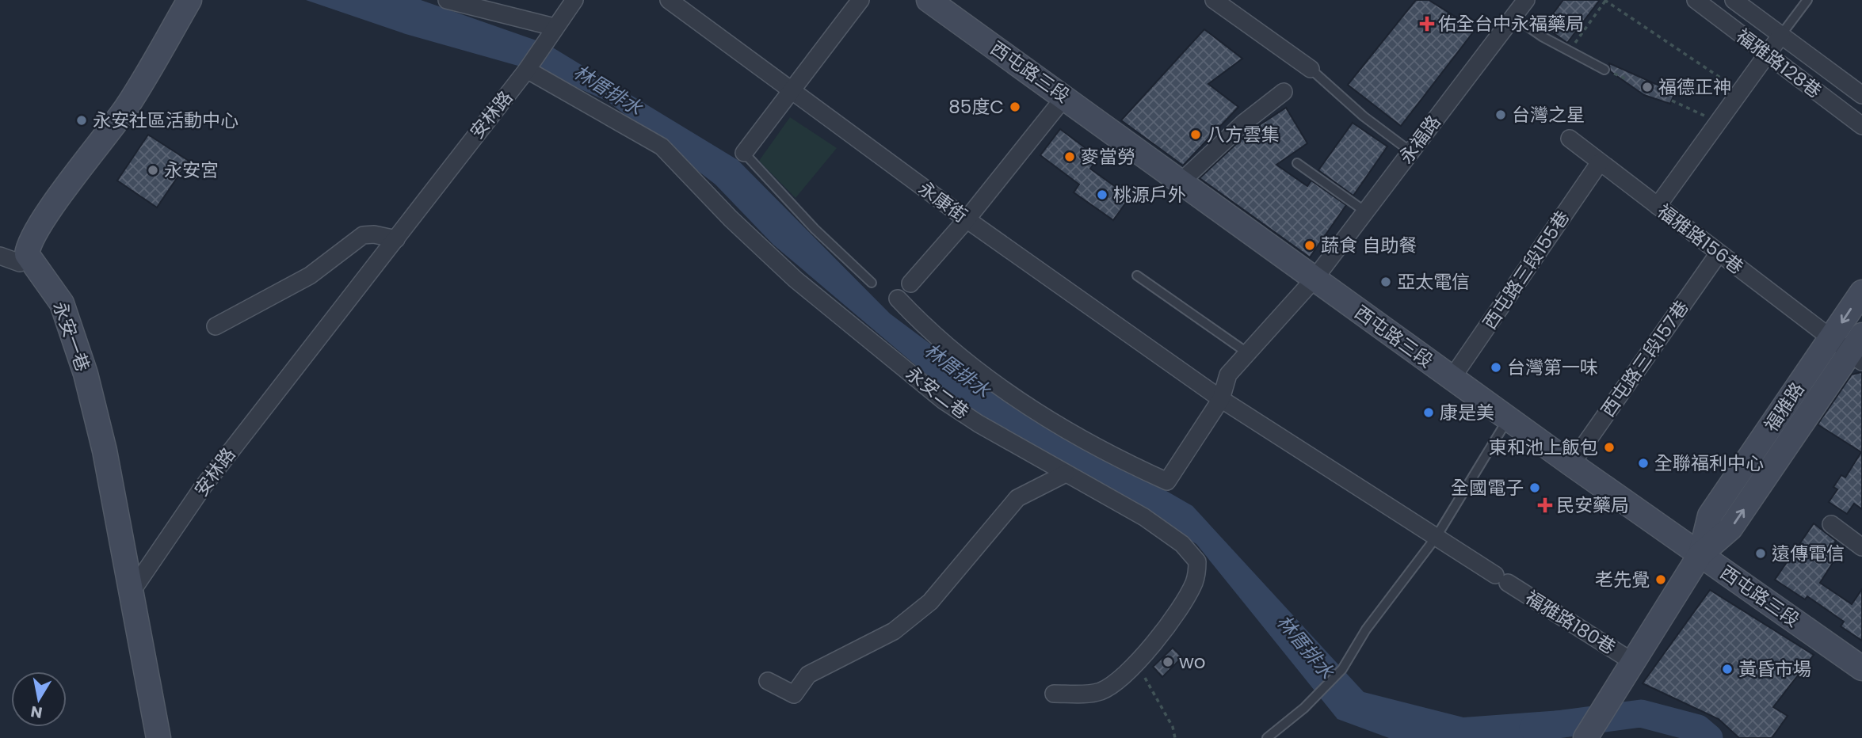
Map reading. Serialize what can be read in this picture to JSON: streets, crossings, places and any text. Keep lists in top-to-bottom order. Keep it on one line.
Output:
{"streets":{"street":["福雅路128巷","西屯路三段","安林路","永福路","永康街","福雅路156巷","西屯路三段155巷","永安一巷","西屯路三段157巷","永安二巷","福雅路","福雅路180巷"]},"crossings":[["西屯路三段","永福路"],["西屯路三段","西屯路三段155巷"],["西屯路三段","西屯路三段157巷"],["西屯路三段","福雅路"],["安林路","永安一巷"],["安林路","永安二巷"],["永福路","永康街"],["永康街","福雅路180巷"],["福雅路156巷","西屯路三段155巷"],["福雅路156巷","西屯路三段157巷"],["福雅路156巷","福雅路"],["福雅路","福雅路180巷"]],"water":["林厝排水"],"places":{"health":["佑全台中永福藥局","民安藥局"],"other":["福德正神","85度C","台灣之星","永安社區活動中心","八方雲集","麥當勞","永安宮","桃源戶外","蔬食 自助餐","亞太電信","台灣第一味","康是美","東和池上飯包","全聯福利中心","全國電子","遠傳電信","老先覺","wo","黃昏市場"]},"north":"bottom"}
